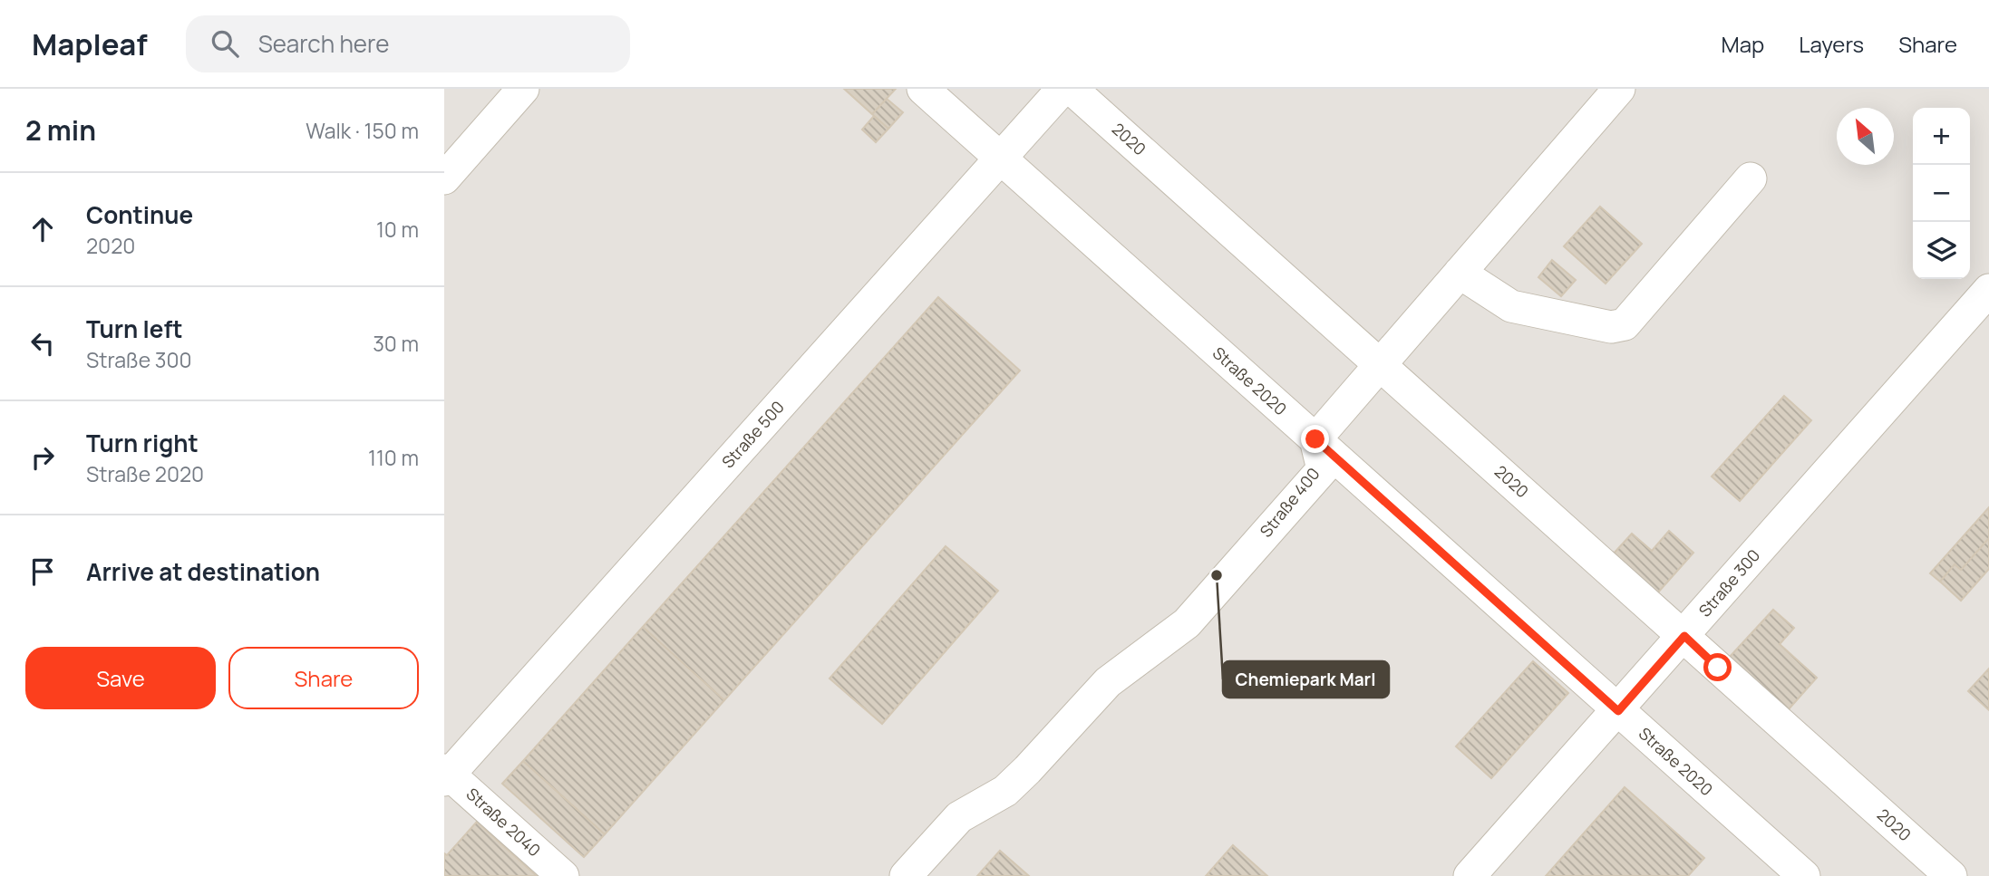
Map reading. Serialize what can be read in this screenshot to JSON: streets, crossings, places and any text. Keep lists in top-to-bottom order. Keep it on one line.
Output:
{"streets":{"lane":["2020","Straße 2020","Straße 500","Straße 400","Straße 300","Straße 2040"]},"crossings":[["2020","Straße 300"],["Straße 2020","Straße 500"],["Straße 2020","Straße 400"],["Straße 2020","Straße 300"],["Straße 500","Straße 2040"]],"places":["Chemiepark Marl"],"north":"top left","page":{"header":"Mapleaf","search":"Search here","nav":["Map","Layers","Share"],"heading":["2 min","Walk · 150 m"],"map_buttons":["+","−"],"list":[["Continue","2020","10 m"],["Turn left","Straße 300","30 m"],["Turn right","Straße 2020","110 m"],"Arrive at destination"],"buttons":["Save","Share"]}}
